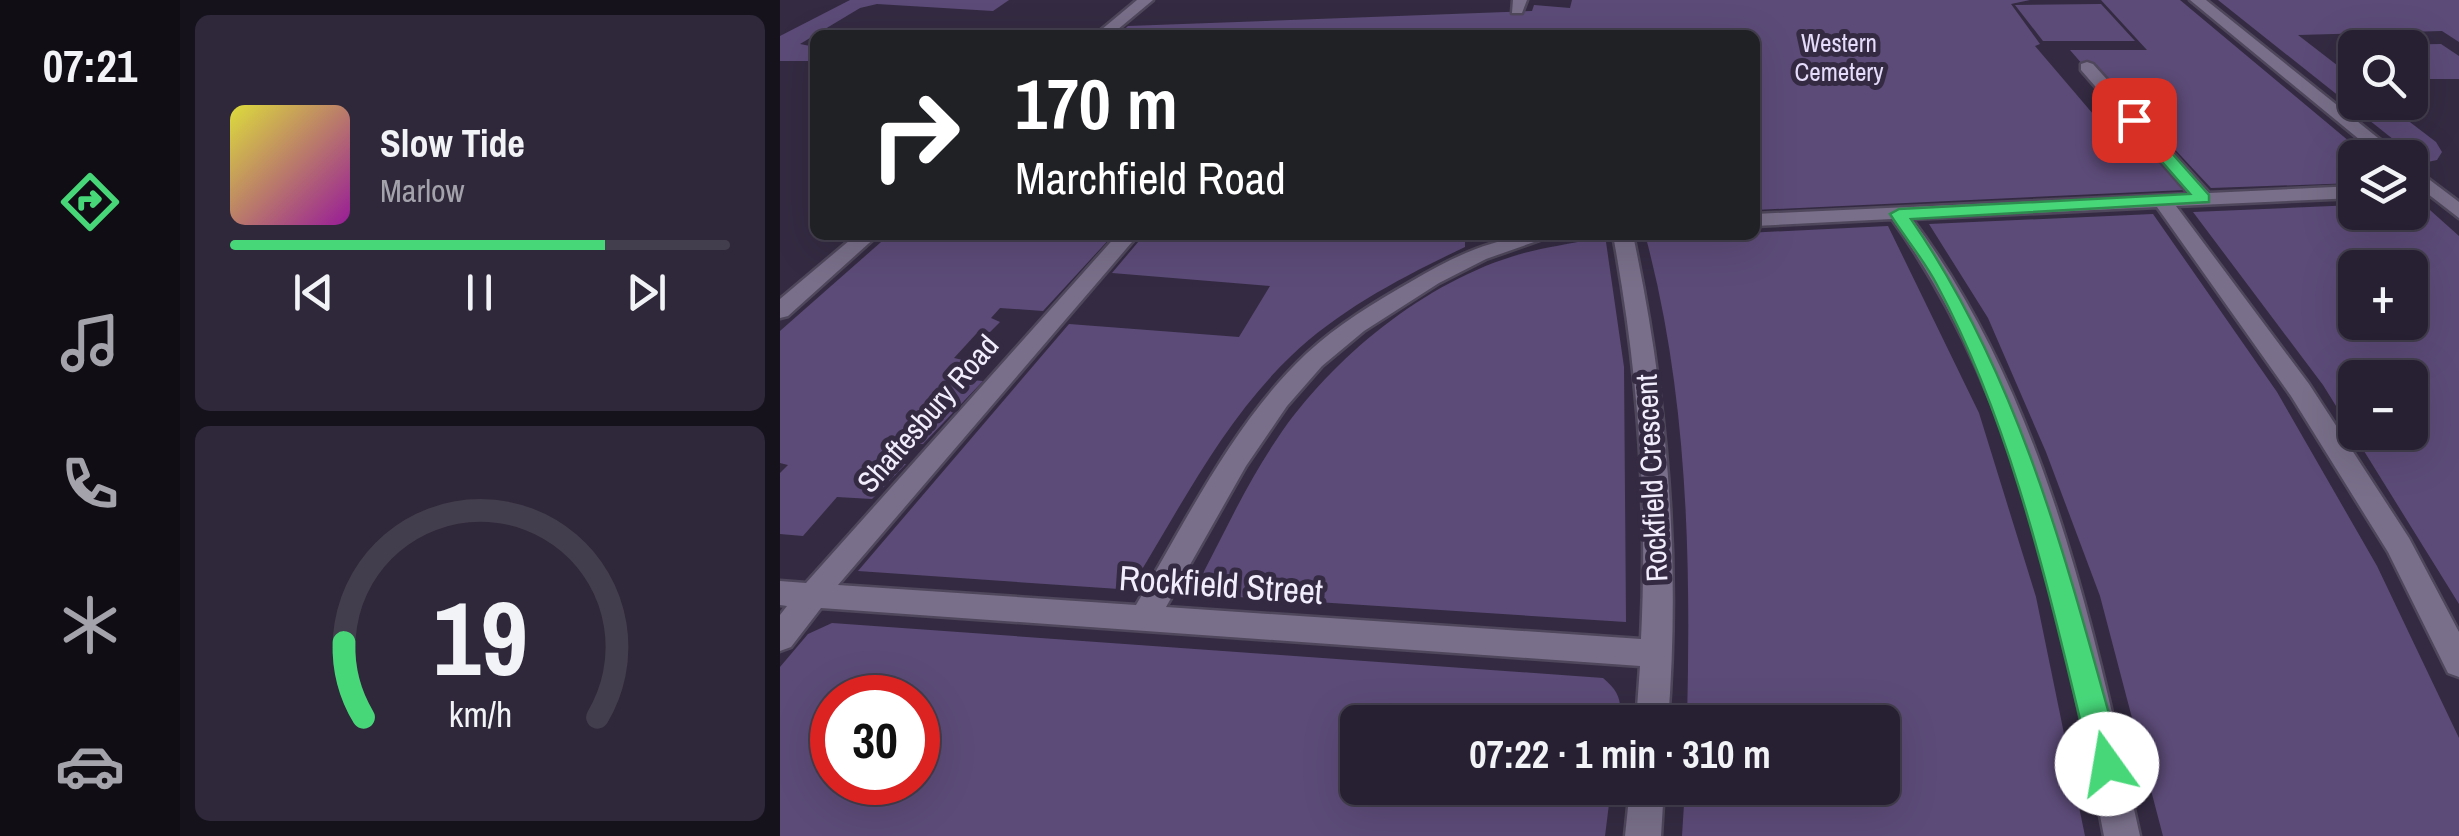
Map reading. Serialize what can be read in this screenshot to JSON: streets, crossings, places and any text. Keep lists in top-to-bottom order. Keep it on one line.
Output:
{"streets":{"street":["Shaftesbury Road","Rockfield Crescent","Rockfield Street"]},"crossings":[["Shaftesbury Road","Rockfield Street"],["Rockfield Crescent","Rockfield Street"]],"parks":["Western Cemetery"],"page":{"tabs":"07:21","map_buttons":["+","−"],"turn":["170 m","Marchfield Road"],"song":["Slow Tide","Marlow"],"limit":"30","trip":"07:22 · 1 min · 310 m","gauge":["19","km/h"]}}
